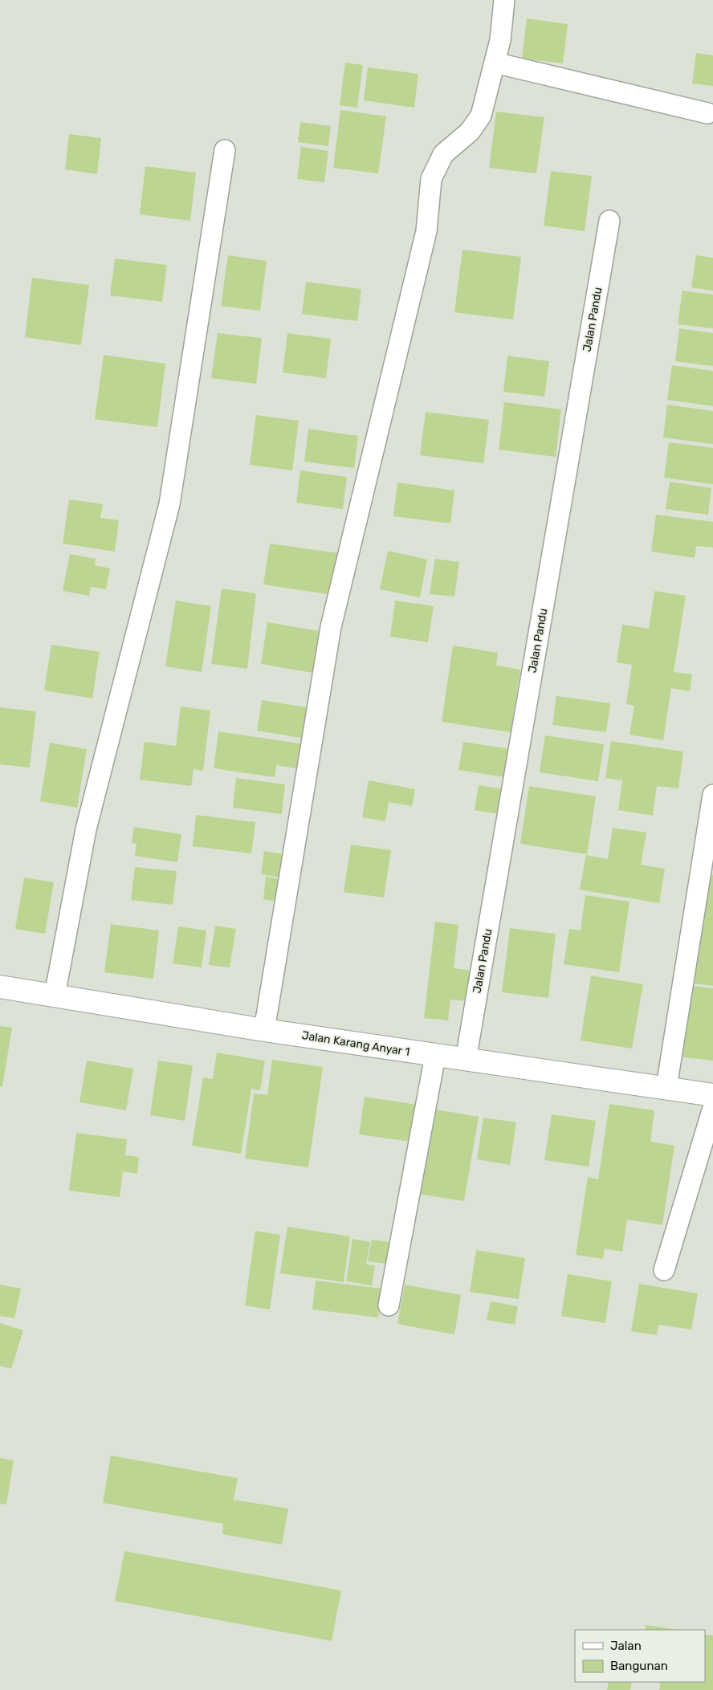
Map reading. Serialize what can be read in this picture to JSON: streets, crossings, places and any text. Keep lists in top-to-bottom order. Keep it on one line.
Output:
{"streets":{"main road":["Jalan Karang Anyar 1"],"street":["Jalan Pandu"]},"crossings":[["Jalan Pandu","Jalan Karang Anyar 1"]],"legend":["Jalan","Bangunan"]}
